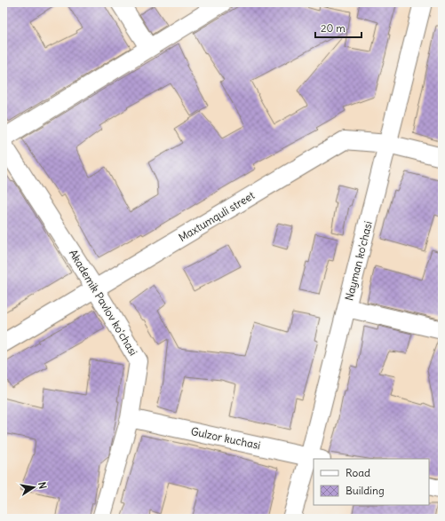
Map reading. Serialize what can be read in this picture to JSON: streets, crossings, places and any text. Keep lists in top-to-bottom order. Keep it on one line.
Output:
{"streets":{"street":["Maxtumquli street","Nayman ko'chasi","Akademik Pavlov ko'chasi","Gulzor kuchasi"]},"crossings":[["Maxtumquli street","Nayman ko'chasi"],["Maxtumquli street","Akademik Pavlov ko'chasi"],["Nayman ko'chasi","Gulzor kuchasi"],["Akademik Pavlov ko'chasi","Gulzor kuchasi"]],"legend":["Road","Building"],"scale_bar":"20 m","north":"right"}
